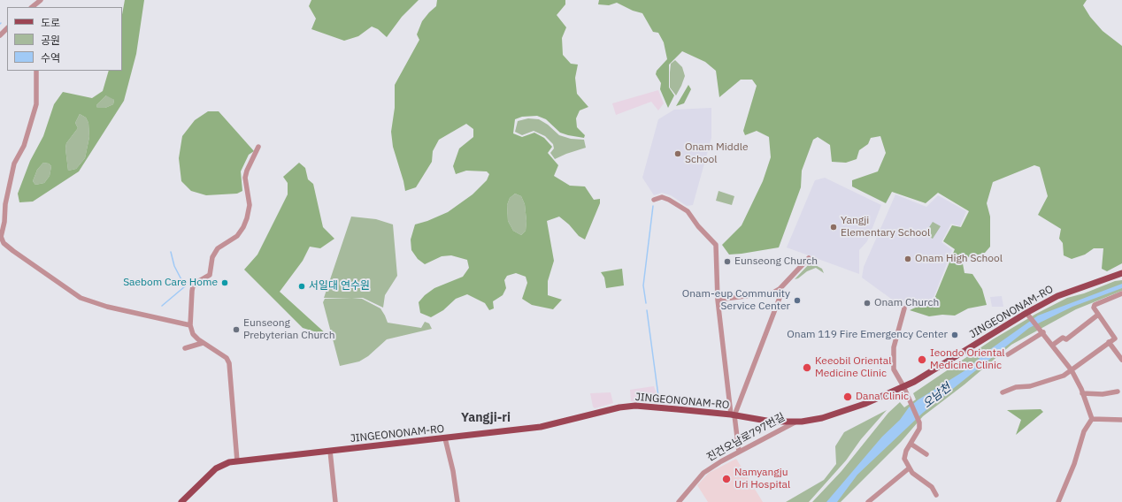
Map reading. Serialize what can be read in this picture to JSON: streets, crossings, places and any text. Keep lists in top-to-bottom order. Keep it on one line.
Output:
{"streets":{"main road":["JINGEONONAM-RO"],"street":["진건오남로797번길"]},"crossings":[["JINGEONONAM-RO","진건오남로797번길"]],"districts":["Yangji-ri"],"water":["오남천"],"places":["Onam Middle School","Yangji Elementary School","Onam High School","Eunseong Church","Saebom Care Home","서일대 연수원","Onam-eup Community Service Center","Onam Church","Eunseong Prebyterian Church","Onam 119 Fire Emergency Center","Ieondo Oriental Medicine Clinic","Keeobil Oriental Medicine Clinic","Dana Clinic","Namyangju Uri Hospital"],"legend":["도로","공원","수역"]}
